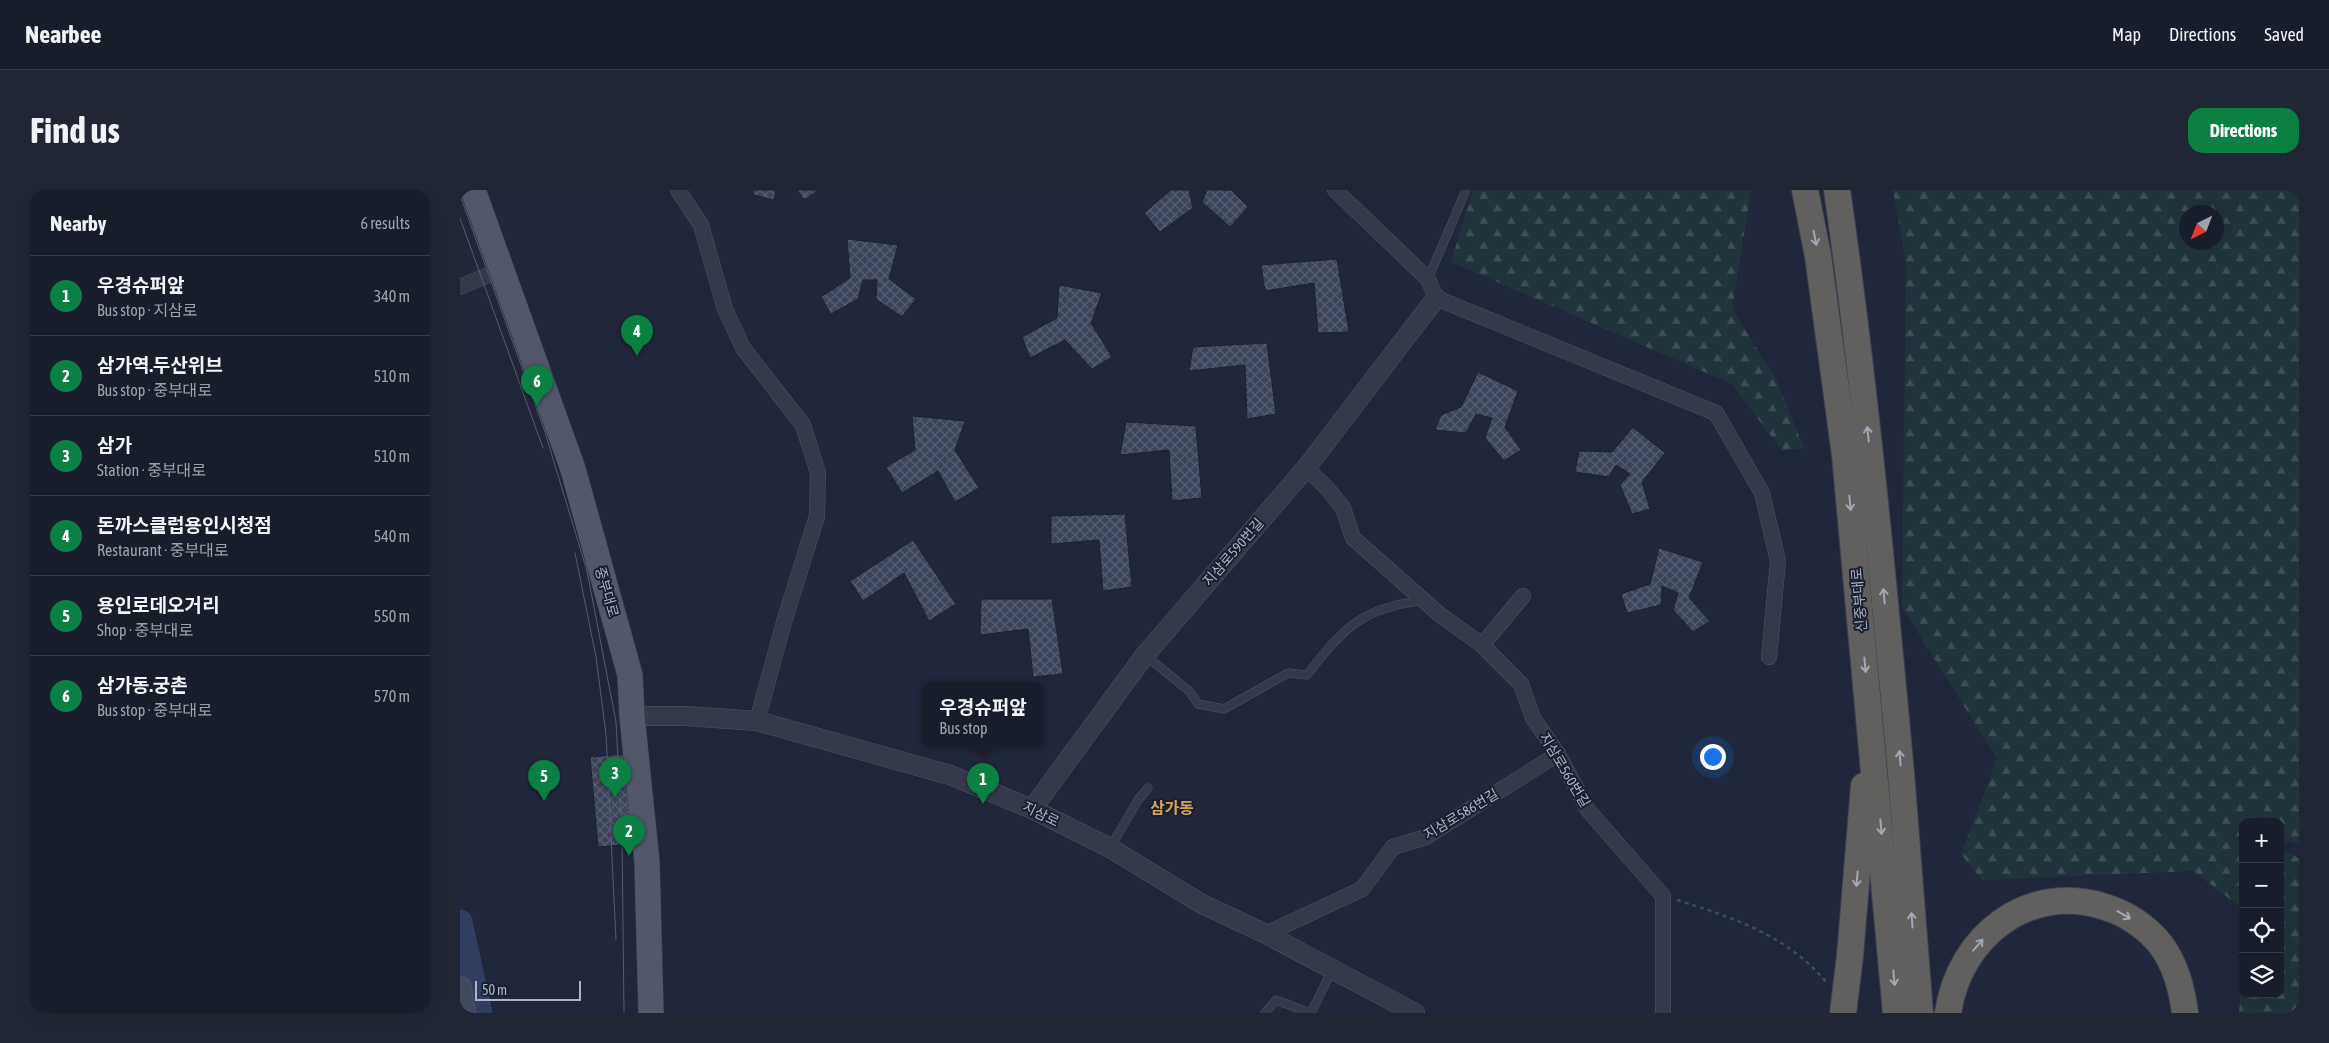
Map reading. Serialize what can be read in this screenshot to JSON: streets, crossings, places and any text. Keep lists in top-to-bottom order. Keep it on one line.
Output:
{"streets":{"highway":["신중부대로"],"main road":["중부대로"],"street":["지삼로590번길","지삼로560번길","지삼로","지삼로586번길"]},"crossings":[["지삼로590번길","지삼로560번길"],["지삼로590번길","지삼로"],["중부대로","지삼로"],["지삼로560번길","지삼로586번길"],["지삼로","지삼로586번길"]],"districts":["삼가동"],"scale_bar":"50 m","north":"bottom left","page":{"header":"Nearbee","nav":["Map","Directions","Saved"],"buttons":"Directions","title":"Find us","heading":["Nearby","6 results"],"list":[{"mark":"1","name":"우경슈퍼앞","note":"Bus stop · 지삼로","value":"340 m"},{"mark":"2","name":"삼가역.두산위브","note":"Bus stop · 중부대로","value":"510 m"},{"mark":"3","name":"삼가","note":"Station · 중부대로","value":"510 m"},{"mark":"4","name":"돈까스클럽용인시청점","note":"Restaurant · 중부대로","value":"540 m"},{"mark":"5","name":"용인로데오거리","note":"Shop · 중부대로","value":"550 m"},{"mark":"6","name":"삼가동.궁촌","note":"Bus stop · 중부대로","value":"570 m"}],"pins":["4","6","3","5","1","2"],"popup":["우경슈퍼앞","Bus stop"],"map_buttons":["+","−"],"scale":"50 m"}}
